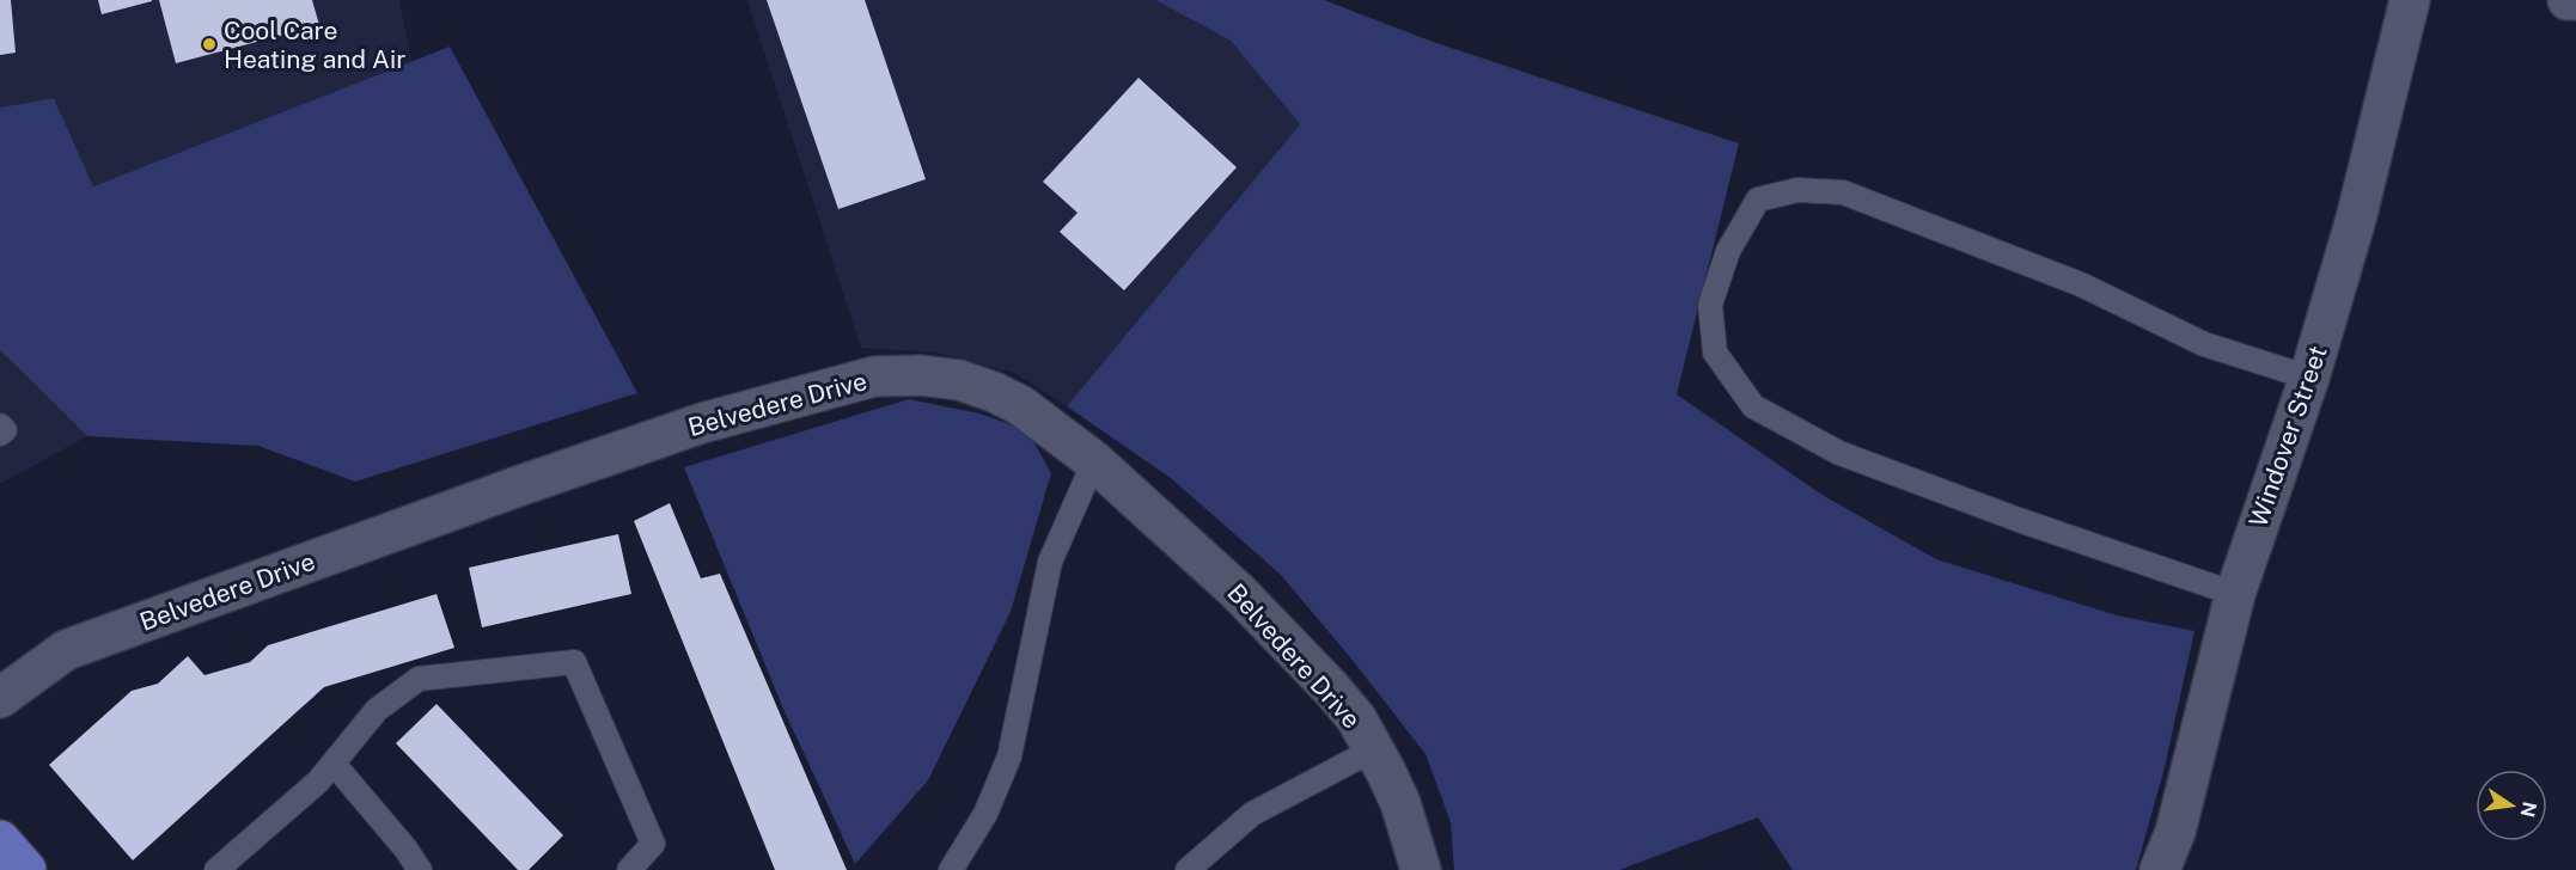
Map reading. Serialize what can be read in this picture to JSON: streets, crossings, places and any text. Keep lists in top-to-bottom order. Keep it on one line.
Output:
{"streets":{"street":["Belvedere Drive","Windover Street"]},"places":["Cool Care Heating and Air"],"north":"right"}
